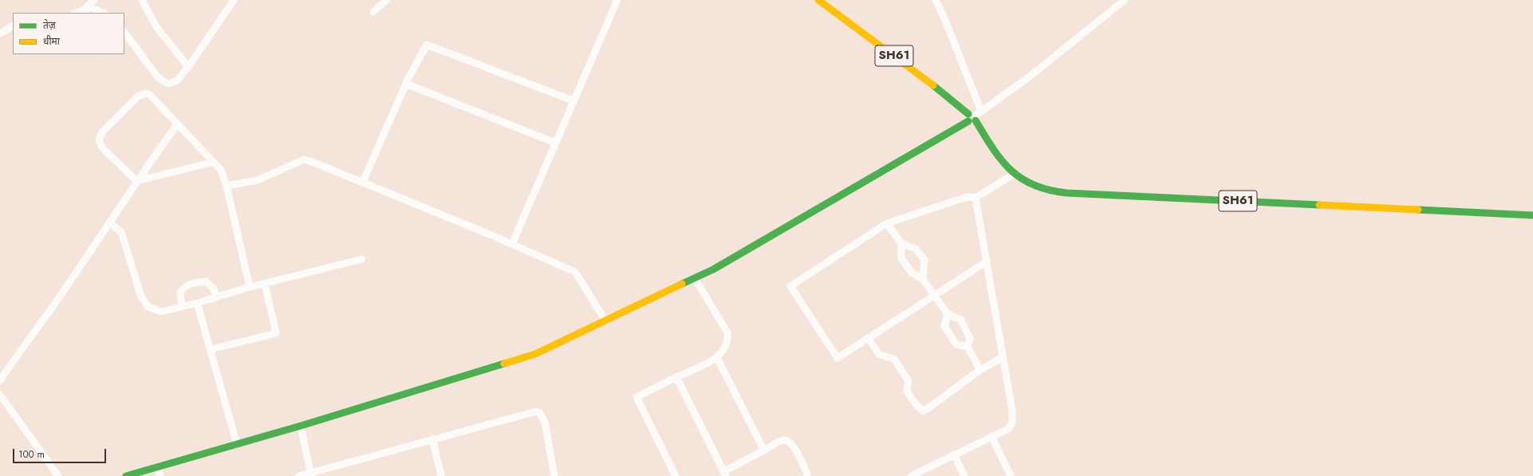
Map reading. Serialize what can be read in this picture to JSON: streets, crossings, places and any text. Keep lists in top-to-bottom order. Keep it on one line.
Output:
{"streets":{"street":["SH61"]},"legend":["तेज़","धीमा"],"scale_bar":"100 m"}
